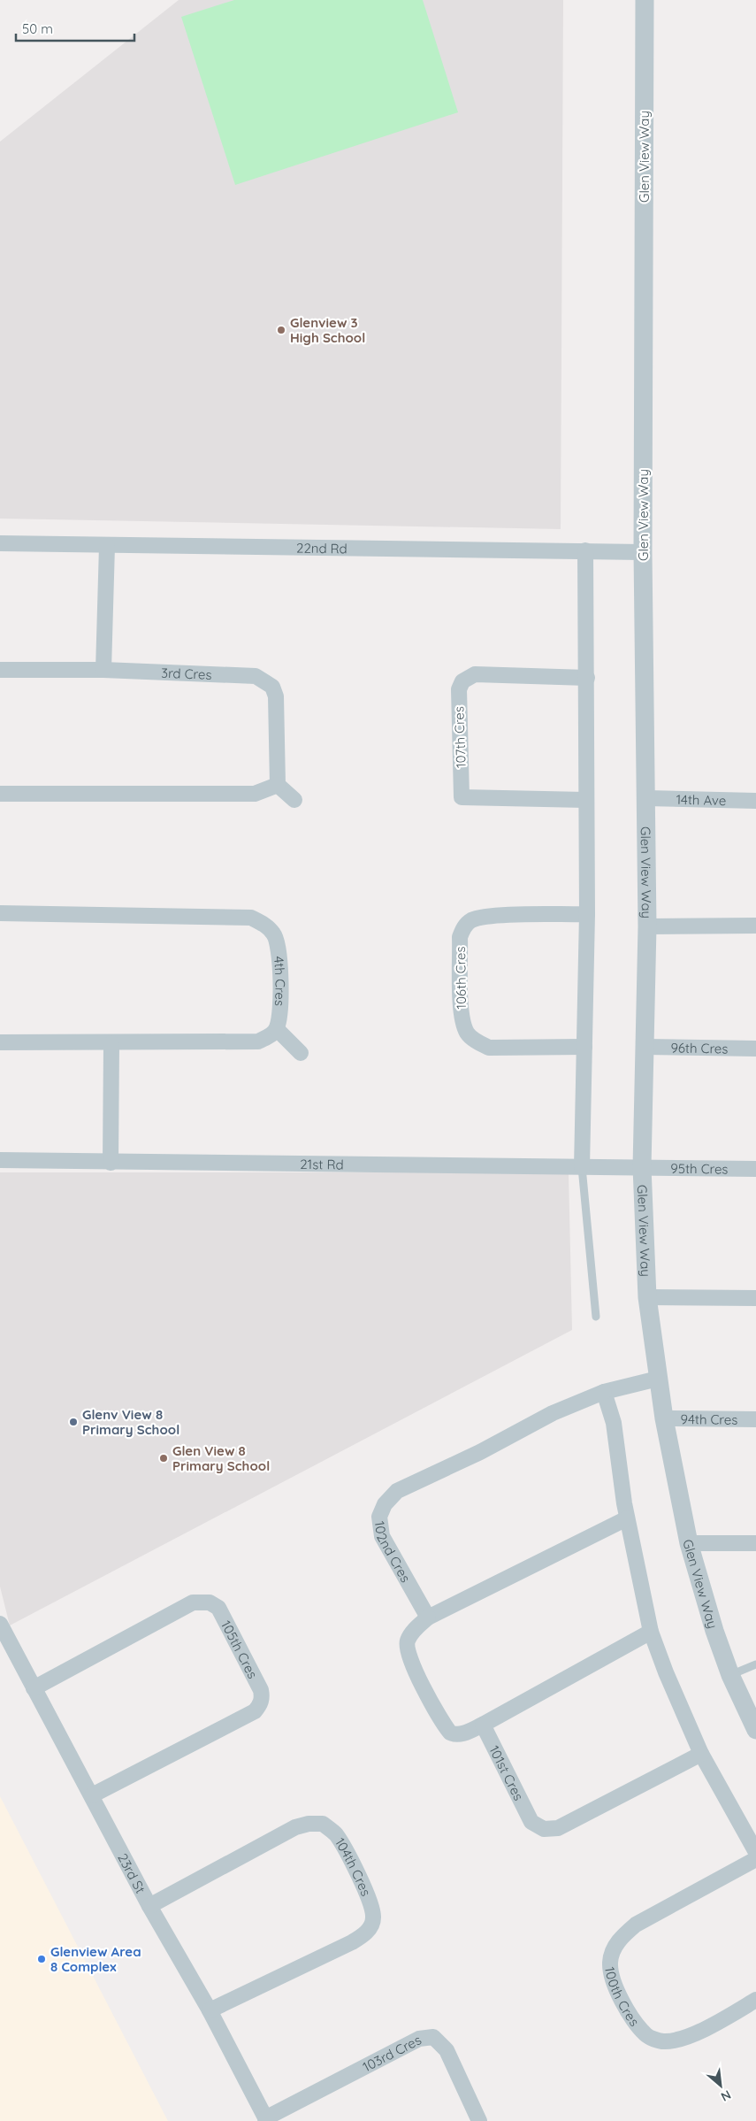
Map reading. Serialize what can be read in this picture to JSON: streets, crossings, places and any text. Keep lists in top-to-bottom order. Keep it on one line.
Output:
{"streets":{"street":["Glen View Way","22nd Rd","3rd Cres","107th Cres","14th Ave","106th Cres","4th Cres","96th Cres","21st Rd","95th Cres","94th Cres","102nd Cres","105th Cres","101st Cres","104th Cres","23rd St","100th Cres","103rd Cres"]},"crossings":[["Glen View Way","22nd Rd"],["Glen View Way","14th Ave"],["Glen View Way","96th Cres"],["Glen View Way","21st Rd"],["Glen View Way","95th Cres"],["Glen View Way","94th Cres"],["Glen View Way","102nd Cres"],["21st Rd","95th Cres"],["105th Cres","23rd St"],["104th Cres","23rd St"],["23rd St","103rd Cres"]],"places":["Glenview 3 High School","Glenv View 8 Primary School","Glen View 8 Primary School","Glenview Area 8 Complex"],"scale_bar":"50 m","north":"bottom right"}
